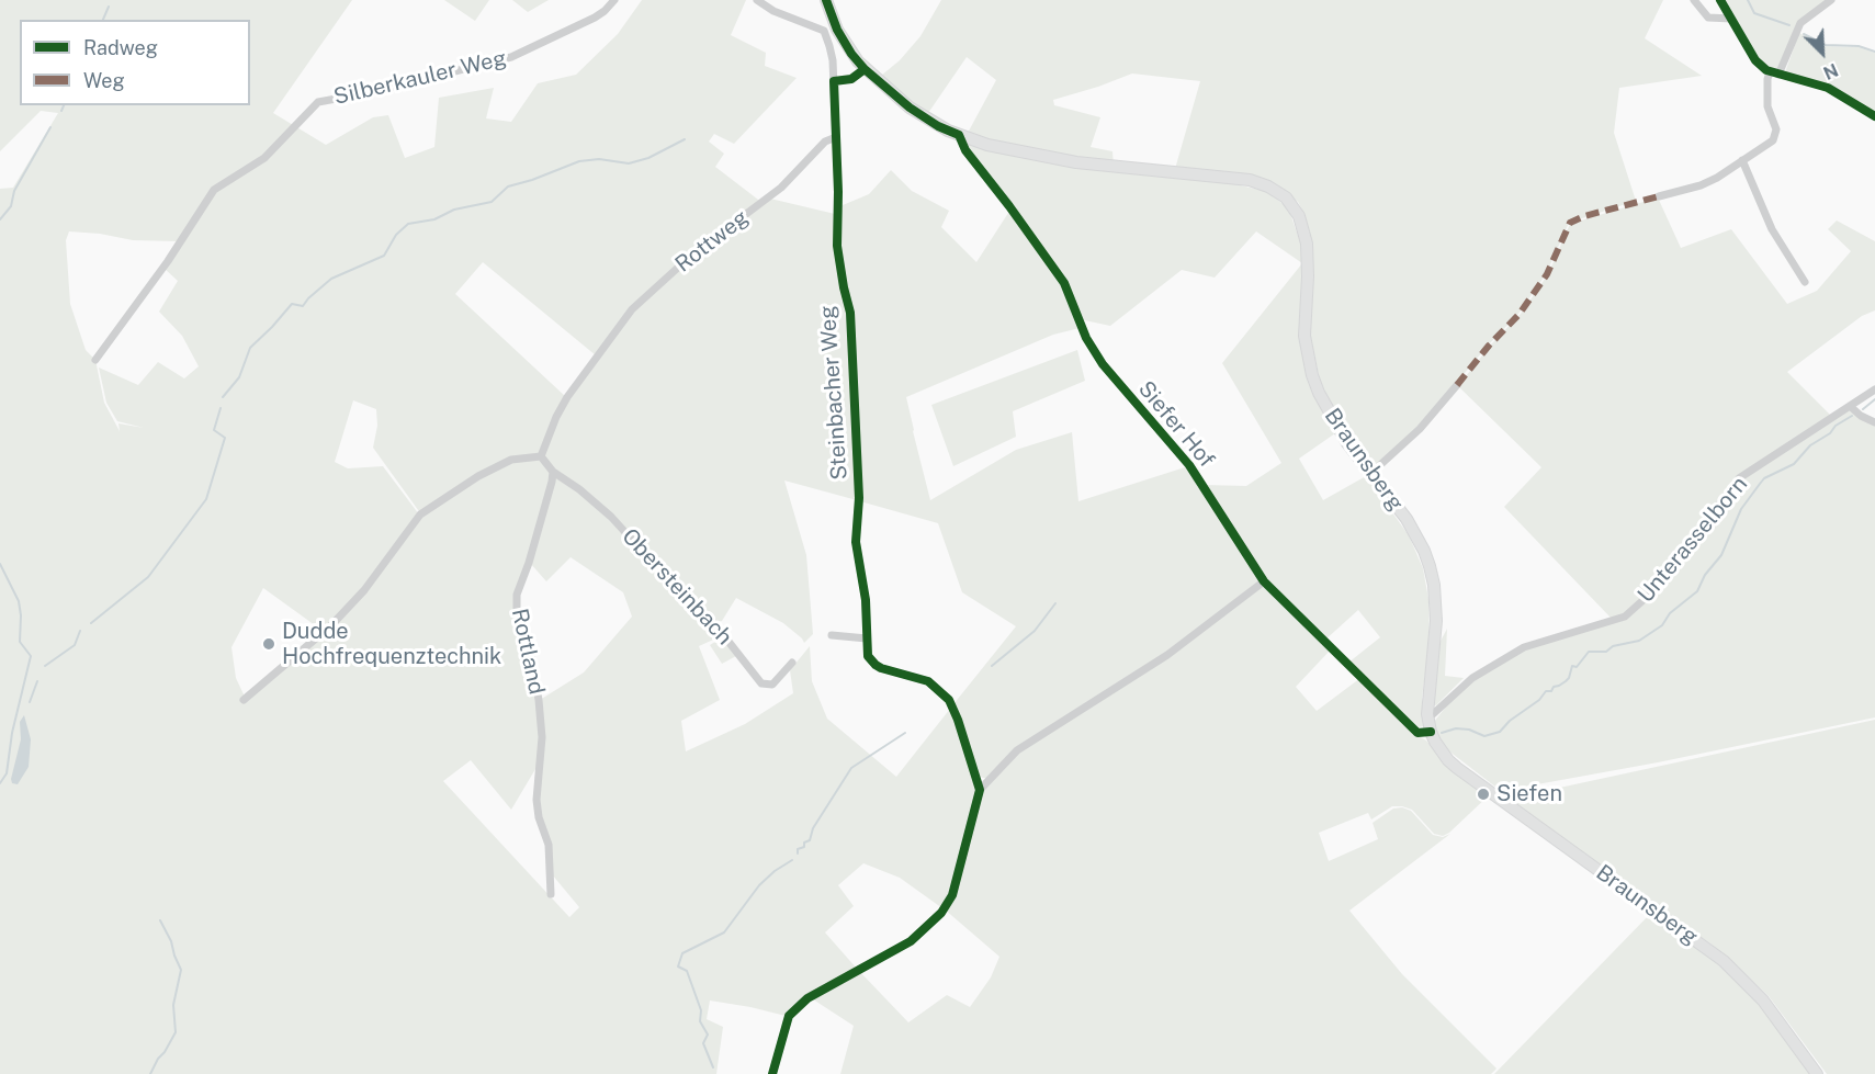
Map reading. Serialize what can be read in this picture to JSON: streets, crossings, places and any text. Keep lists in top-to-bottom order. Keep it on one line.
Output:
{"streets":{"main road":["Braunsberg"],"street":["Silberkauler Weg","Rottweg","Steinbacher Weg","Siefer Hof","Unterasselborn","Obersteinbach","Rottland"]},"crossings":[["Rottweg","Steinbacher Weg"],["Siefer Hof","Braunsberg"],["Braunsberg","Unterasselborn"],["Obersteinbach","Rottland"]],"places":["Dudde Hochfrequenztechnik","Siefen"],"legend":["Radweg","Weg"],"north":"bottom right"}
